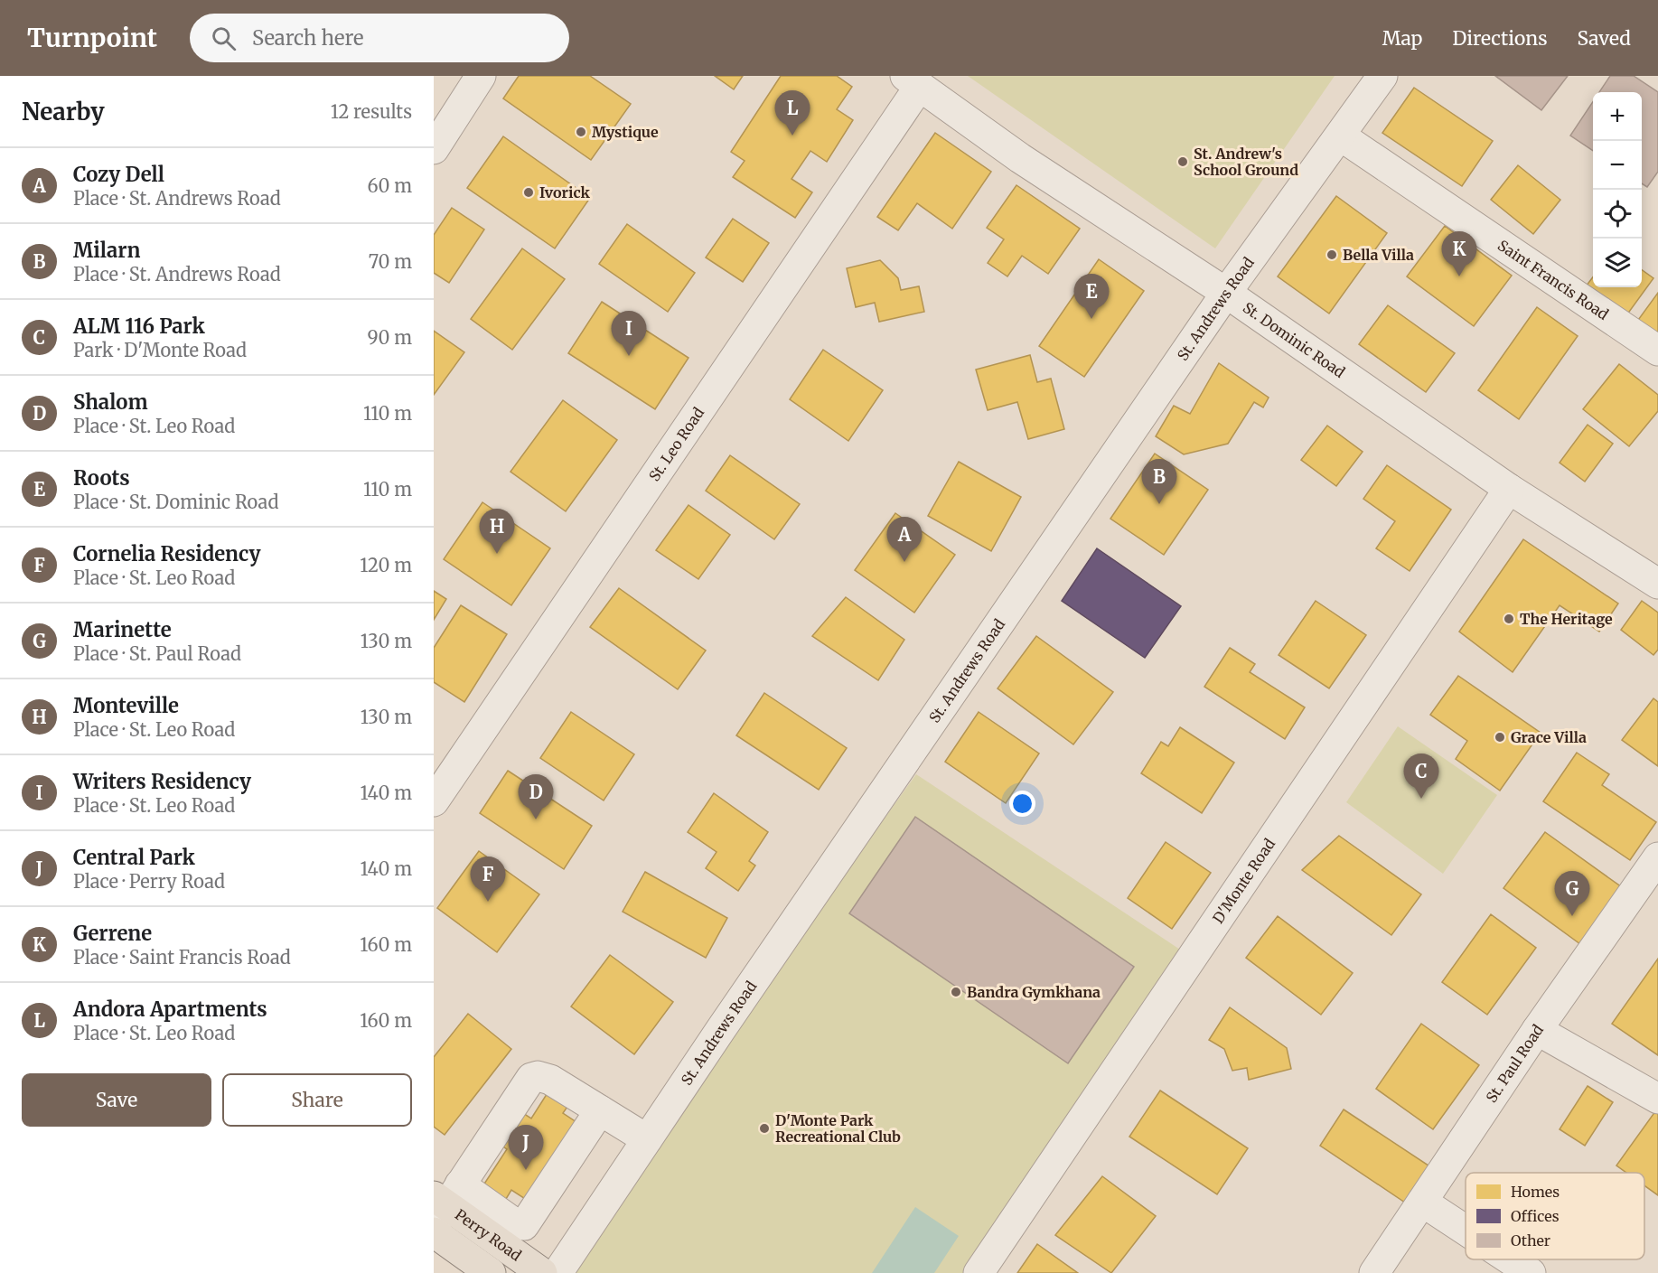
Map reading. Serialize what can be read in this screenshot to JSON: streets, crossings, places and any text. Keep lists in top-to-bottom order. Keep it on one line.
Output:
{"streets":{"main road":["Perry Road"],"street":["Saint Francis Road","St. Andrews Road","St. Dominic Road","St. Leo Road","D'Monte Road","St. Paul Road"]},"crossings":[["Saint Francis Road","St. Andrews Road"],["St. Andrews Road","St. Dominic Road"],["St. Dominic Road","St. Leo Road"],["St. Dominic Road","D'Monte Road"]],"places":["Mystique","St. Andrew's School Ground","Ivorick","Bella Villa","The Heritage","Grace Villa","Bandra Gymkhana","D'Monte Park Recreational Club"],"legend":["Homes","Offices","Other"],"page":{"header":"Turnpoint","search":"Search here","nav":["Map","Directions","Saved"],"heading":["Nearby","12 results"],"pins":["L","K","E","I","B","H","A","C","D","F","G","J"],"map_buttons":["+","−"],"list":[{"mark":"A","name":"Cozy Dell","note":"Place · St. Andrews Road","value":"60 m"},{"mark":"B","name":"Milarn","note":"Place · St. Andrews Road","value":"70 m"},{"mark":"C","name":"ALM 116 Park","note":"Park · D'Monte Road","value":"90 m"},{"mark":"D","name":"Shalom","note":"Place · St. Leo Road","value":"110 m"},{"mark":"E","name":"Roots","note":"Place · St. Dominic Road","value":"110 m"},{"mark":"F","name":"Cornelia Residency","note":"Place · St. Leo Road","value":"120 m"},{"mark":"G","name":"Marinette","note":"Place · St. Paul Road","value":"130 m"},{"mark":"H","name":"Monteville","note":"Place · St. Leo Road","value":"130 m"},{"mark":"I","name":"Writers Residency","note":"Place · St. Leo Road","value":"140 m"},{"mark":"J","name":"Central Park","note":"Place · Perry Road","value":"140 m"},{"mark":"K","name":"Gerrene","note":"Place · Saint Francis Road","value":"160 m"},{"mark":"L","name":"Andora Apartments","note":"Place · St. Leo Road","value":"160 m"}],"buttons":["Save","Share"]}}
